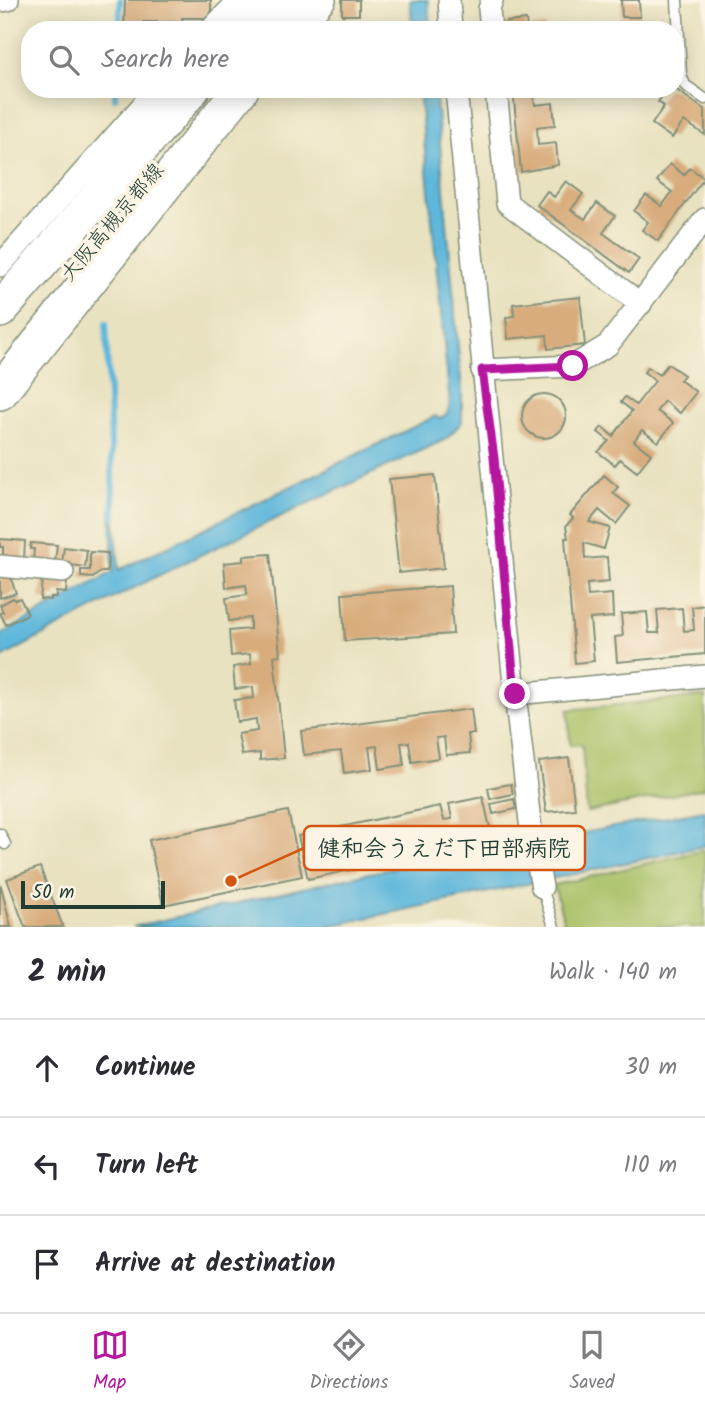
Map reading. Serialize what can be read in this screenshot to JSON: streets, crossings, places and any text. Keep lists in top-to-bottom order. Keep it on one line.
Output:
{"streets":{"main road":["大阪高槻京都線"]},"places":["健和会うえだ下田部病院"],"scale_bar":"50 m","page":{"search":"Search here","scale":"50 m","heading":["2 min","Walk · 140 m"],"list":[["Continue","30 m"],["Turn left","110 m"],"Arrive at destination"],"nav":["Map","Directions","Saved"]}}
